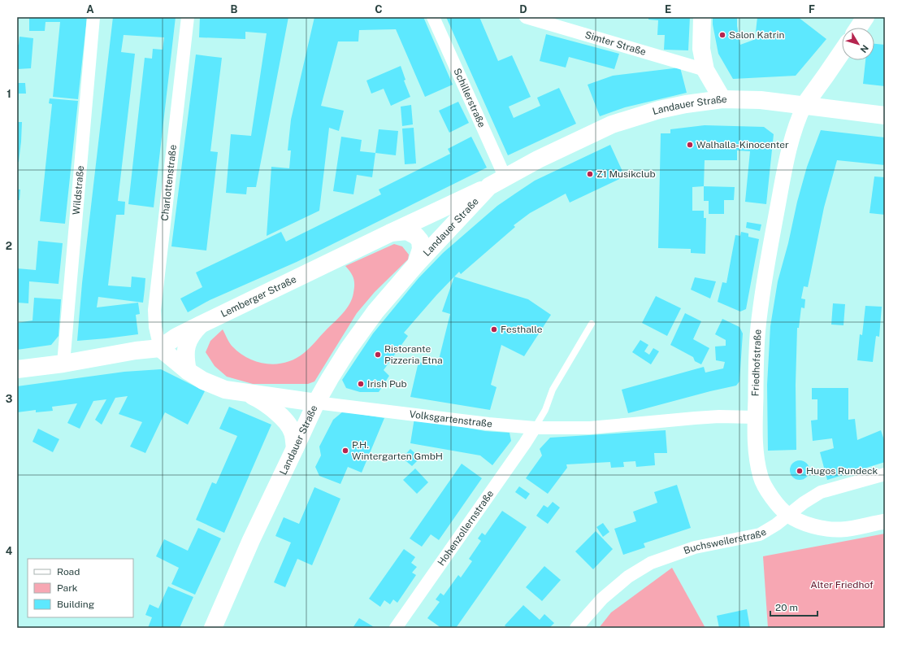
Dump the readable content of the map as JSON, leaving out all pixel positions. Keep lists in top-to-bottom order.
{
  "streets": {
    "main road": ["Landauer Straße", "Lemberger Straße", "Volksgartenstraße"],
    "street": [
      "Simter Straße",
      "Schillerstraße",
      "Charlottenstraße",
      "Wildstraße",
      "Friedhofstraße",
      "Hohenzollernstraße",
      "Buchsweilerstraße"
    ]
  },
  "crossings": [
    ["Schillerstraße", "Landauer Straße"],
    ["Landauer Straße", "Lemberger Straße"],
    ["Landauer Straße", "Friedhofstraße"],
    ["Landauer Straße", "Volksgartenstraße"],
    ["Charlottenstraße", "Lemberger Straße"],
    ["Charlottenstraße", "Volksgartenstraße"],
    ["Wildstraße", "Lemberger Straße"],
    ["Lemberger Straße", "Volksgartenstraße"],
    ["Friedhofstraße", "Volksgartenstraße"],
    ["Friedhofstraße", "Buchsweilerstraße"],
    ["Volksgartenstraße", "Hohenzollernstraße"]
  ],
  "parks": ["Alter Friedhof"],
  "places": [
    "Salon Katrin",
    "Walhalla-Kinocenter",
    "Z1 Musikclub",
    "Festhalle",
    "Ristorante Pizzeria Etna",
    "Irish Pub",
    "P.H. Wintergarten GmbH",
    "Hugos Rundeck"
  ],
  "legend": ["Road", "Park", "Building"],
  "scale_bar": "20 m",
  "north": "bottom right",
  "grid": {
    "columns": [
      "A",
      "B",
      "C",
      "D",
      "E",
      "F"
    ],
    "rows": [
      "1",
      "2",
      "3",
      "4"
    ]
  }
}
